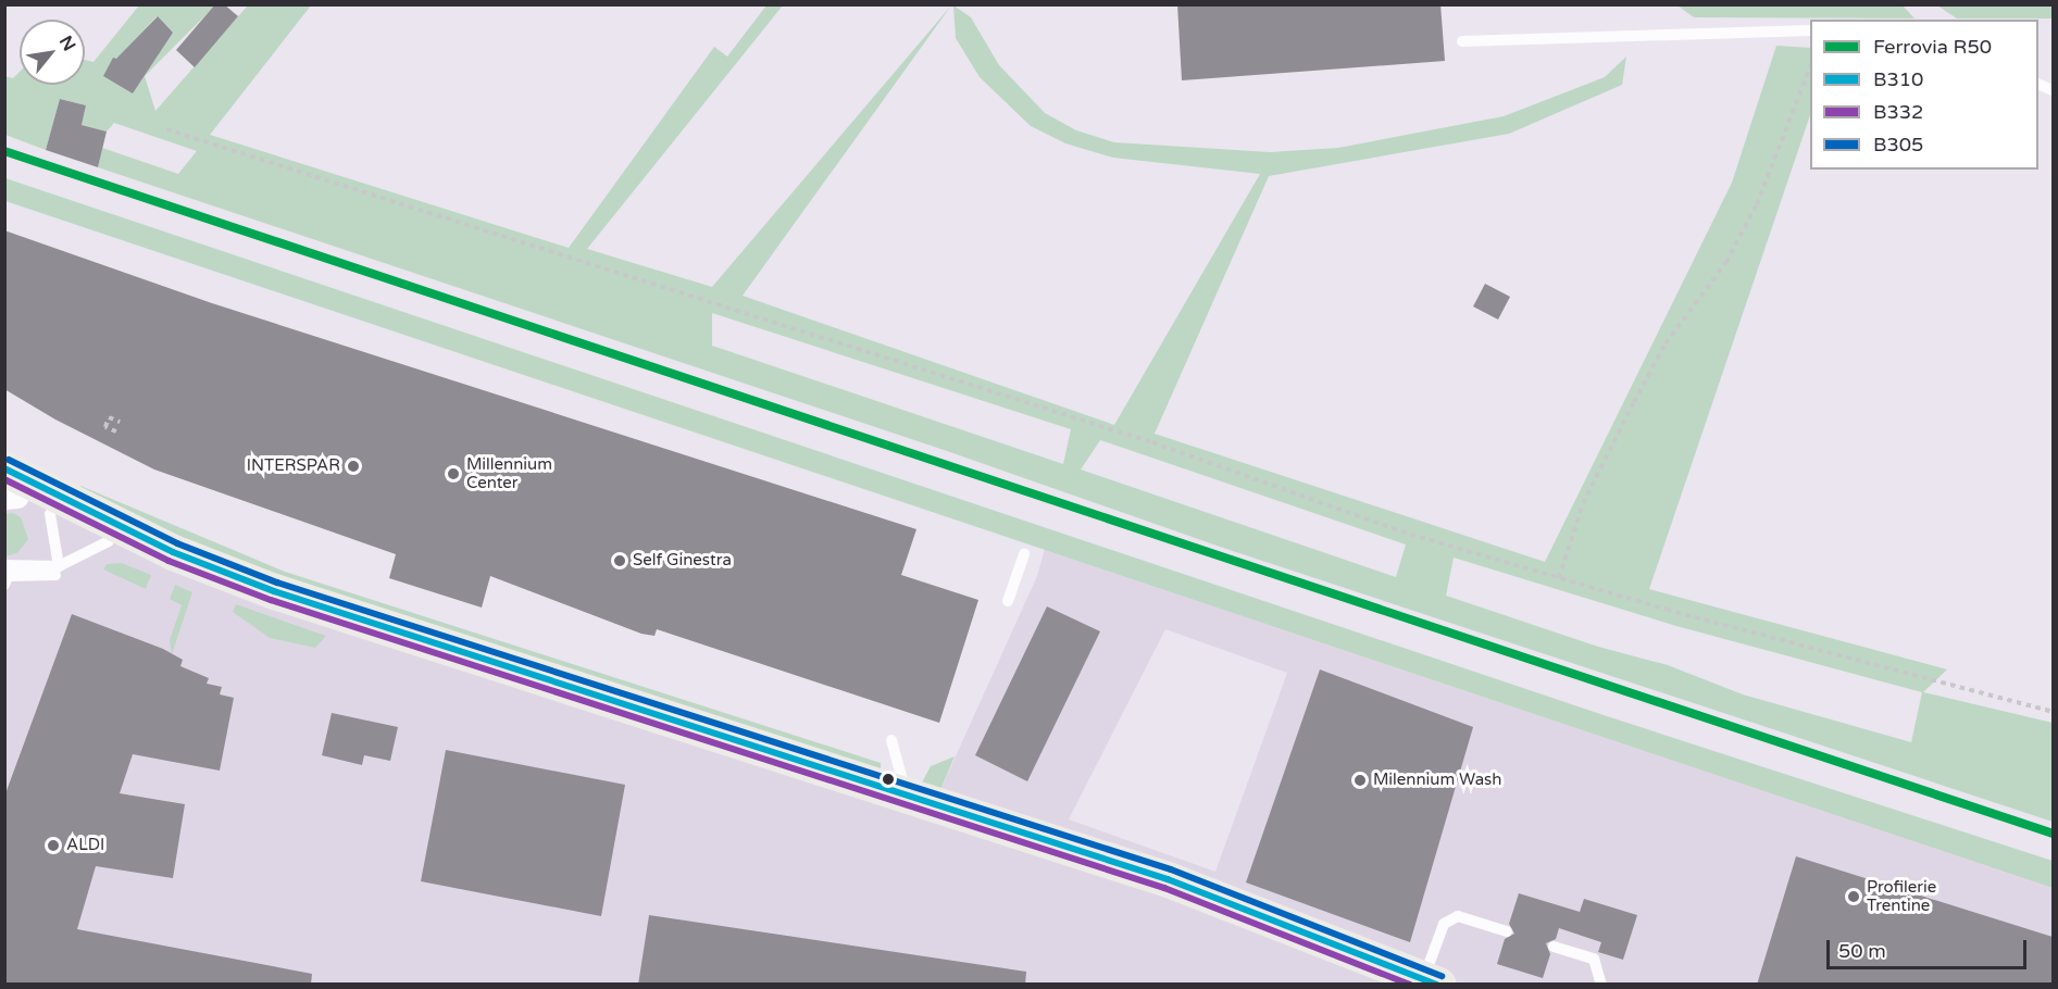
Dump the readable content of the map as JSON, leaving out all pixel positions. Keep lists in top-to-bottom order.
{
  "places": [
    "INTERSPAR",
    "Millennium Center",
    "Self Ginestra",
    "Milennium Wash",
    "ALDI",
    "Profilerie Trentine"
  ],
  "lines": [
    "rail line R50",
    "transit line B305",
    "transit line B310",
    "transit line B332"
  ],
  "legend": [
    "Ferrovia R50",
    "B310",
    "B332",
    "B305"
  ],
  "scale_bar": "50 m",
  "north": "top right"
}
